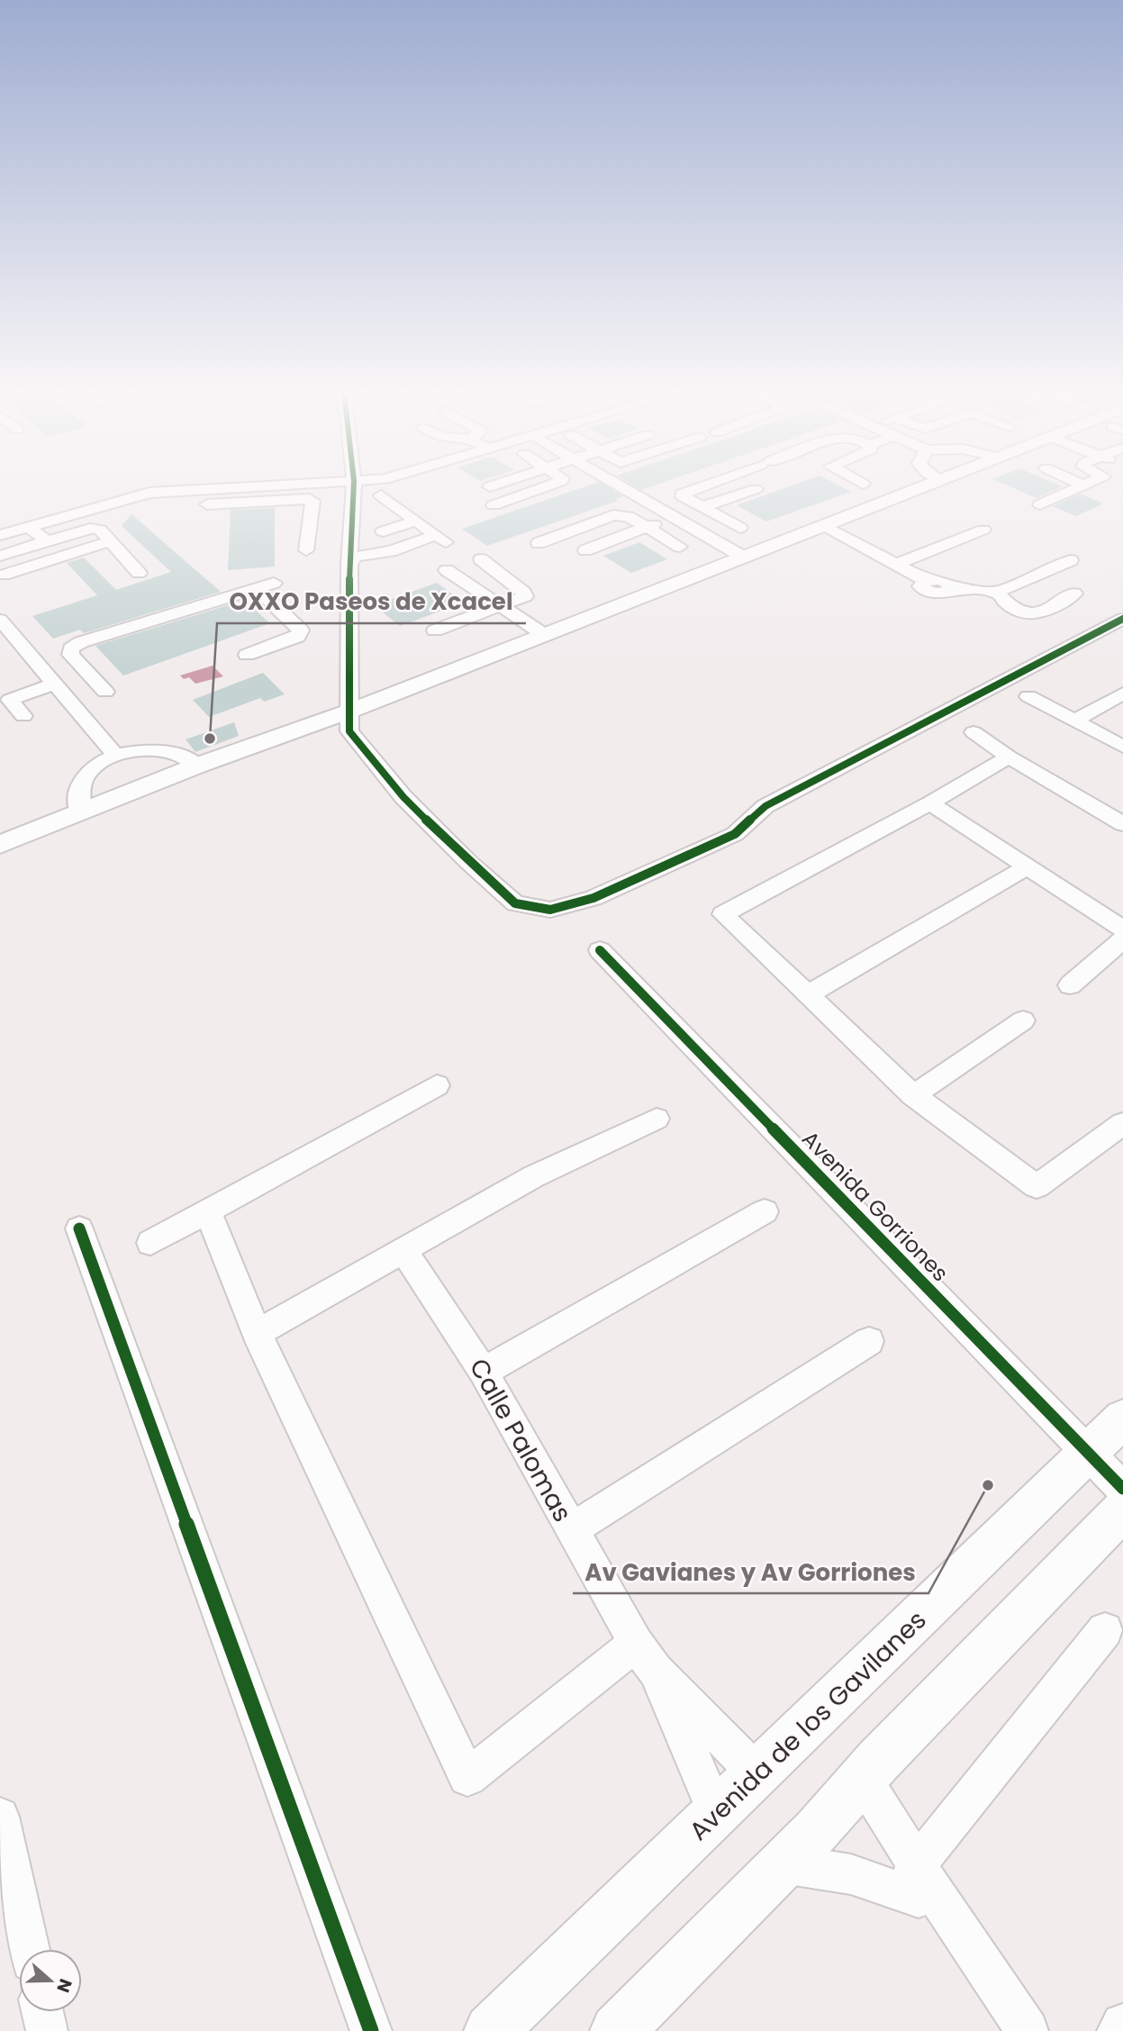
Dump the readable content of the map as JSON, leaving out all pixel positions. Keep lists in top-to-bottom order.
{
  "streets": {
    "main road": ["Avenida de los Gavilanes"],
    "street": ["Avenida Gorriones", "Calle Palomas"]
  },
  "crossings": [
    ["Avenida Gorriones", "Avenida de los Gavilanes"],
    ["Calle Palomas", "Avenida de los Gavilanes"]
  ],
  "places": ["OXXO Paseos de Xcacel", "Av Gavianes y Av Gorriones"],
  "north": "right"
}
